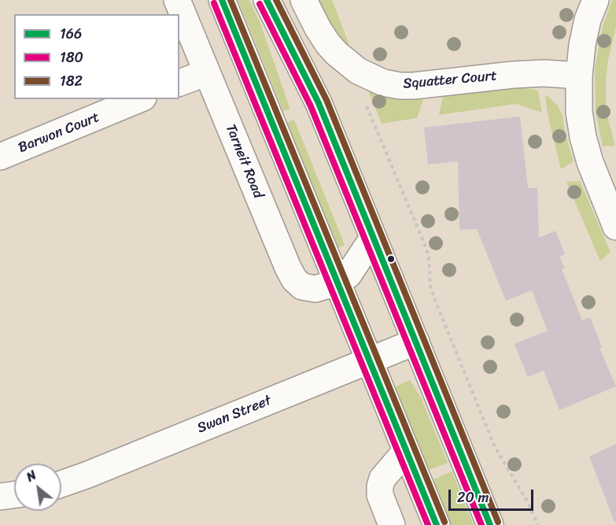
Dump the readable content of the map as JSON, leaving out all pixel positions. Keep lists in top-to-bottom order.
{
  "streets": {
    "street": [
      "Squatter Court",
      "Barwon Court",
      "Tarneit Road",
      "Swan Street"
    ]
  },
  "lines": ["transit line 166", "transit line 182", "transit line 180"],
  "legend": ["166", "180", "182"],
  "scale_bar": "20 m",
  "north": "top left"
}
